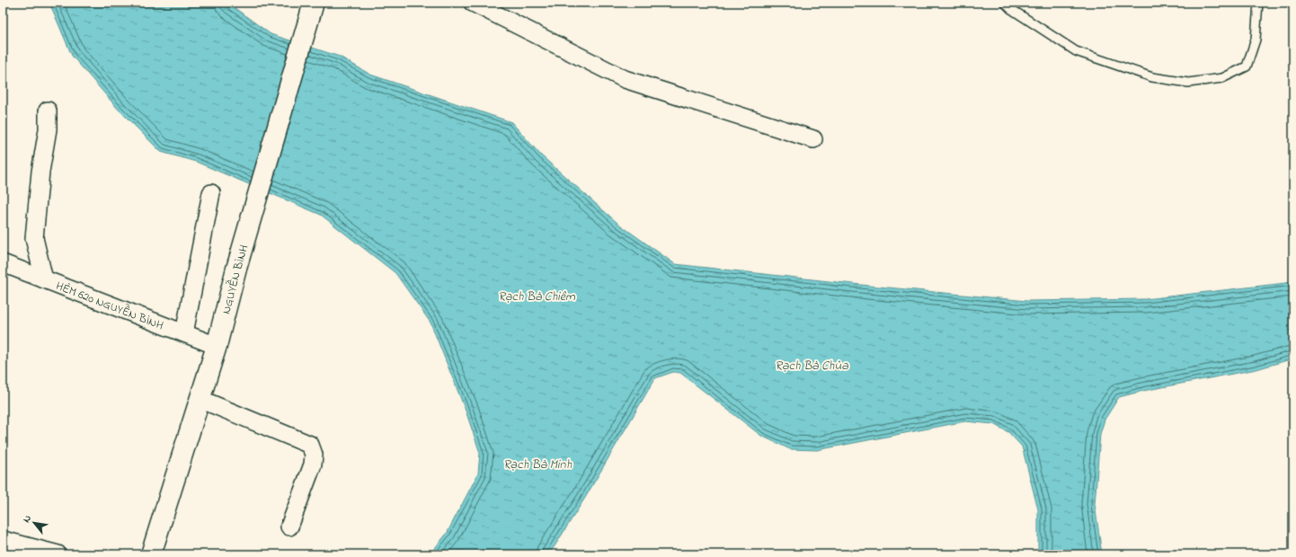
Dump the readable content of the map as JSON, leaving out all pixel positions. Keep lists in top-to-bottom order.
{
  "streets": {
    "main road": ["NGUYỄN BÌNH"],
    "street": ["HẺM 620 NGUYỄN BÌNH"]
  },
  "crossings": [
    ["NGUYỄN BÌNH", "HẺM 620 NGUYỄN BÌNH"]
  ],
  "water": ["Rạch Bà Chiêm", "Rạch Bà Chùa", "Rạch Bà Minh"],
  "north": "top left"
}
